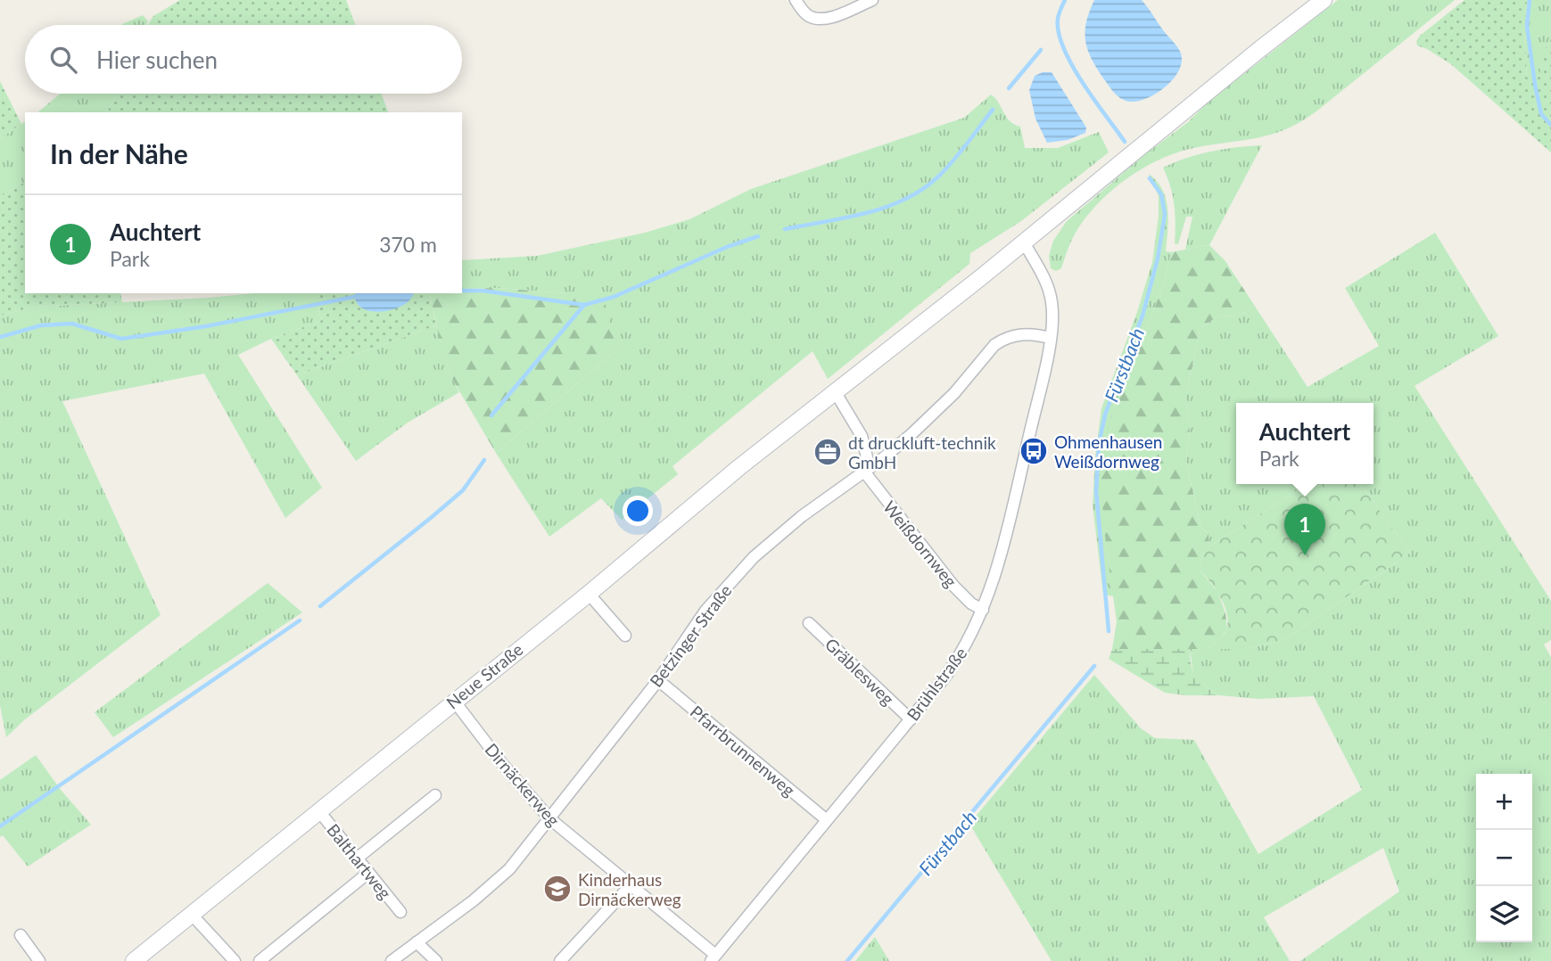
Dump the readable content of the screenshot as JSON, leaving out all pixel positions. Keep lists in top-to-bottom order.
{
  "streets": {
    "main road": ["Neue Straße"],
    "street": [
      "Weißdornweg",
      "Betzinger Straße",
      "Gräblesweg",
      "Brühlstraße",
      "Pfarrbrunnenweg",
      "Dirnäckerweg",
      "Balthartweg"
    ]
  },
  "crossings": [
    ["Weißdornweg", "Betzinger Straße"],
    ["Weißdornweg", "Neue Straße"],
    ["Weißdornweg", "Brühlstraße"],
    ["Betzinger Straße", "Brühlstraße"],
    ["Betzinger Straße", "Pfarrbrunnenweg"],
    ["Betzinger Straße", "Dirnäckerweg"],
    ["Gräblesweg", "Brühlstraße"],
    ["Neue Straße", "Brühlstraße"],
    ["Neue Straße", "Dirnäckerweg"],
    ["Neue Straße", "Balthartweg"],
    ["Brühlstraße", "Pfarrbrunnenweg"],
    ["Brühlstraße", "Dirnäckerweg"]
  ],
  "water": ["Fürstbach"],
  "places": {
    "bus stop": ["Ohmenhausen Weißdornweg"],
    "office": ["dt druckluft-technik GmbH"],
    "school or university": ["Kinderhaus Dirnäckerweg"]
  },
  "page": {
    "search": "Hier suchen",
    "heading": "In der Nähe",
    "list": [
      {
        "mark": "1",
        "name": "Auchtert",
        "note": "Park",
        "value": "370 m"
      }
    ],
    "popup": ["Auchtert", "Park"],
    "pins": "1",
    "map_buttons": ["+", "−"]
  }
}
